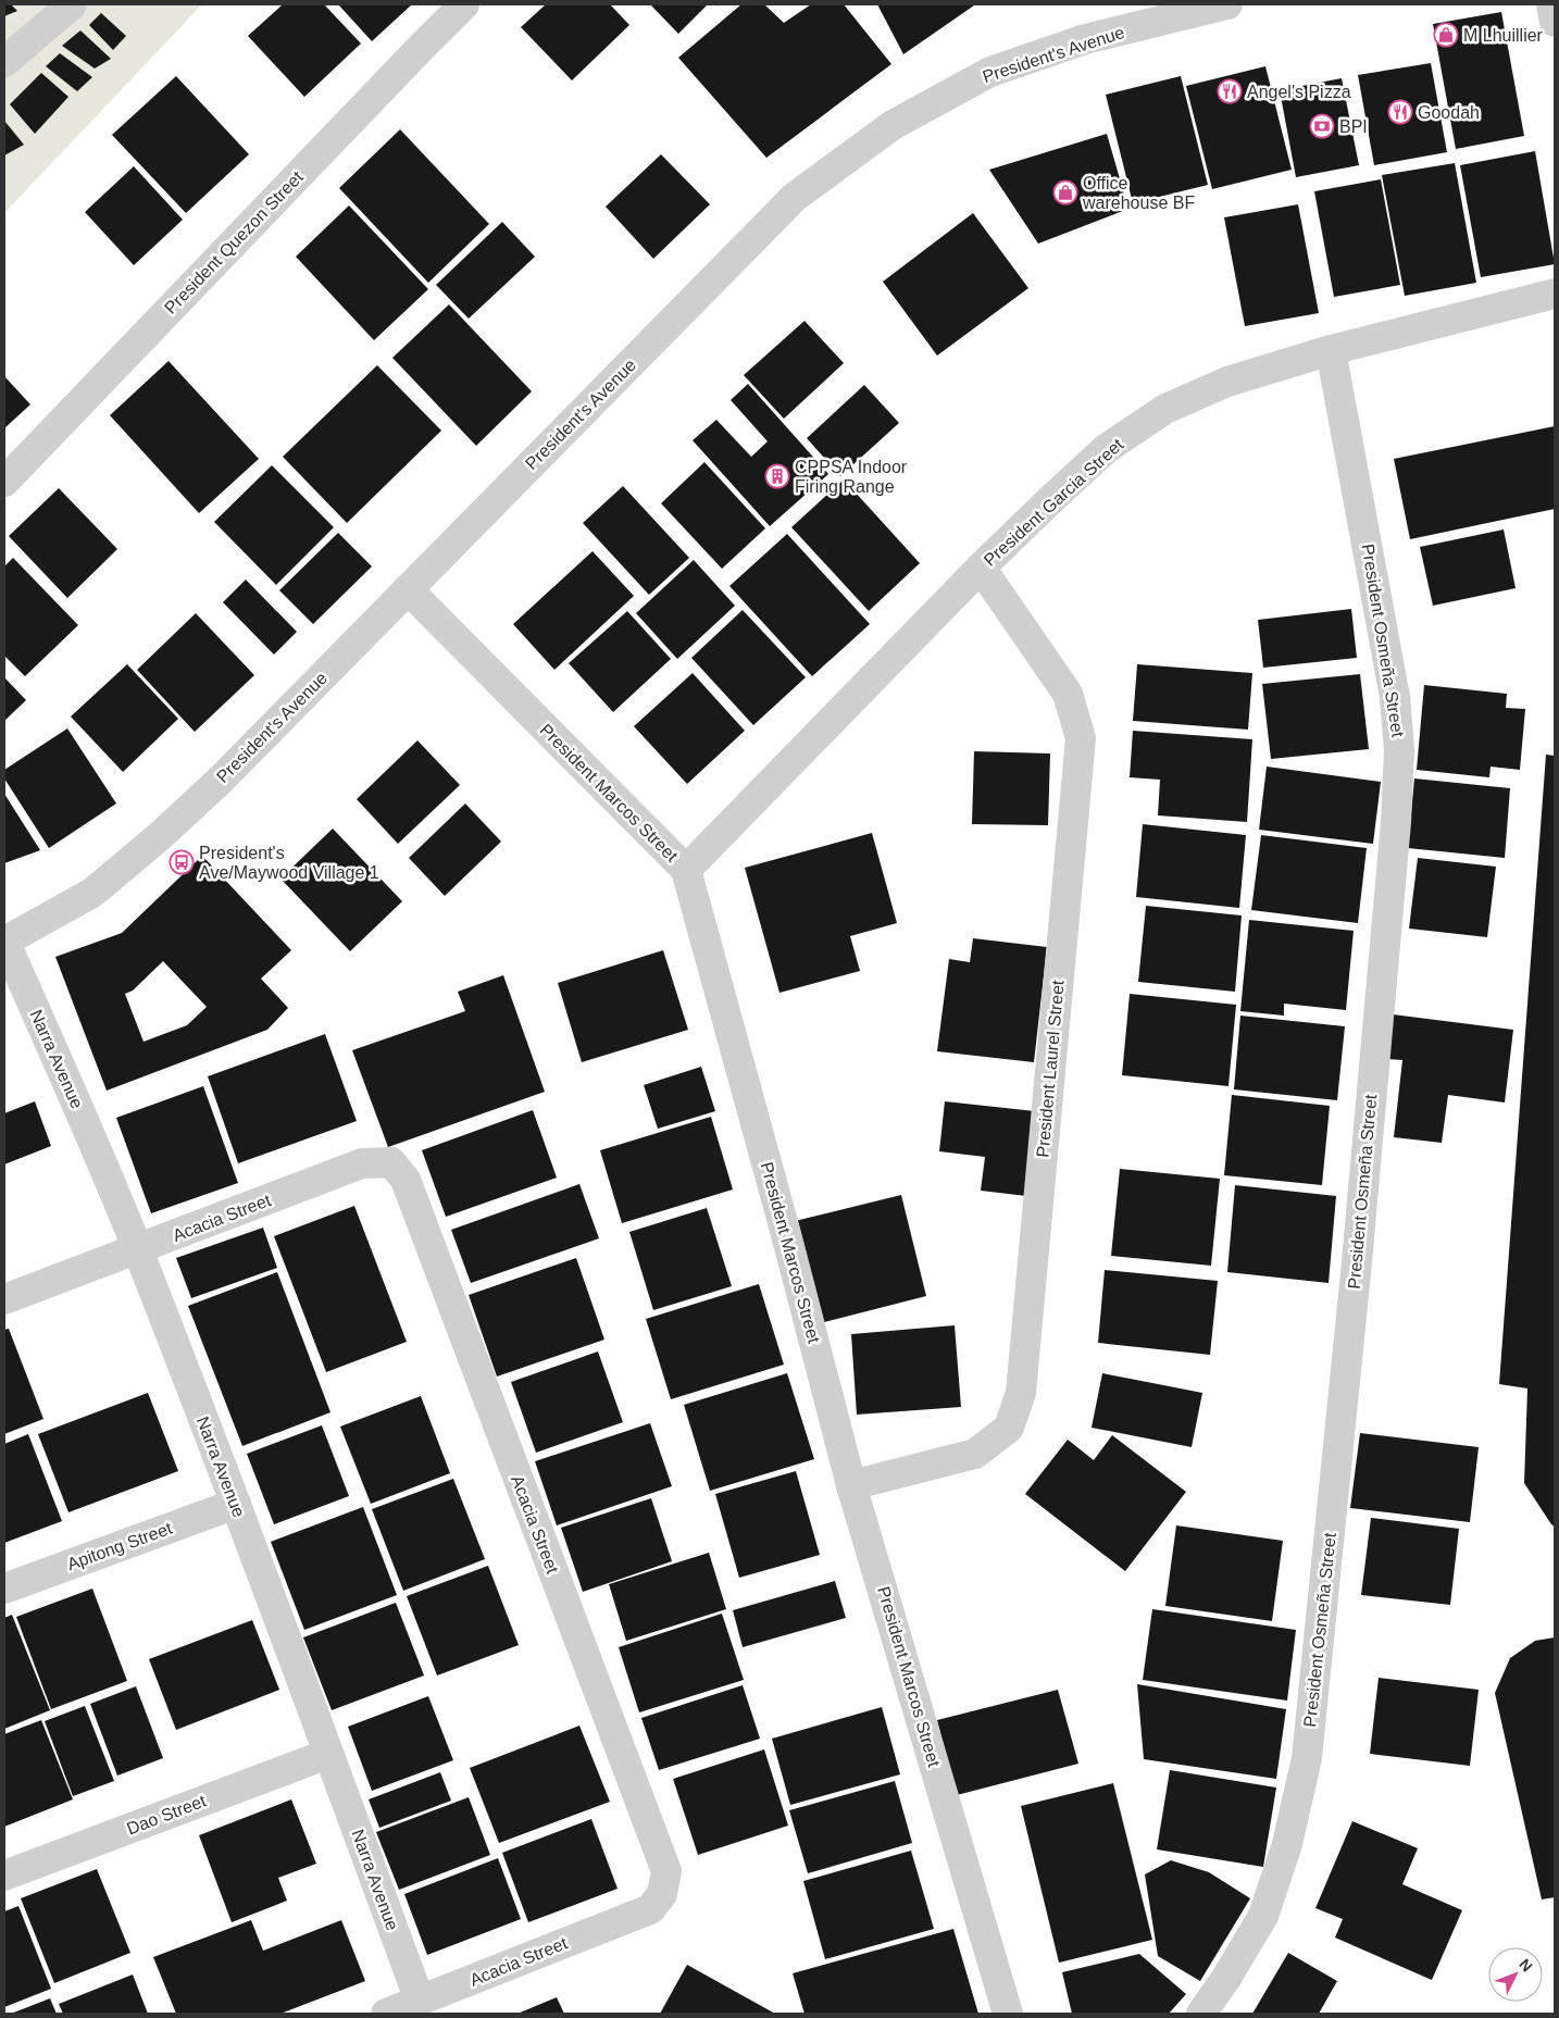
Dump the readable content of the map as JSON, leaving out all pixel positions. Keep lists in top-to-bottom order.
{
  "streets": {
    "street": [
      "President's Avenue",
      "President Quezon Street",
      "President Garcia Street",
      "President Osmeña Street",
      "President Marcos Street",
      "Narra Avenue",
      "President Laurel Street",
      "Acacia Street",
      "Apitong Street",
      "Dao Street"
    ]
  },
  "crossings": [
    ["President's Avenue", "President Marcos Street"],
    ["President's Avenue", "Narra Avenue"],
    ["President Garcia Street", "President Osmeña Street"],
    ["President Garcia Street", "President Marcos Street"],
    ["President Garcia Street", "President Laurel Street"],
    ["President Marcos Street", "President Laurel Street"],
    ["Narra Avenue", "Acacia Street"],
    ["Narra Avenue", "Apitong Street"],
    ["Narra Avenue", "Dao Street"]
  ],
  "places": {
    "shop": ["M Lhuillier", "Office warehouse BF"],
    "restaurant": ["Angel's Pizza", "Goodah"],
    "bank": ["BPI"],
    "building": ["CPPSA Indoor Firing Range"],
    "bus stop": ["President's Ave/Maywood Village 1"]
  },
  "north": "top right"
}
